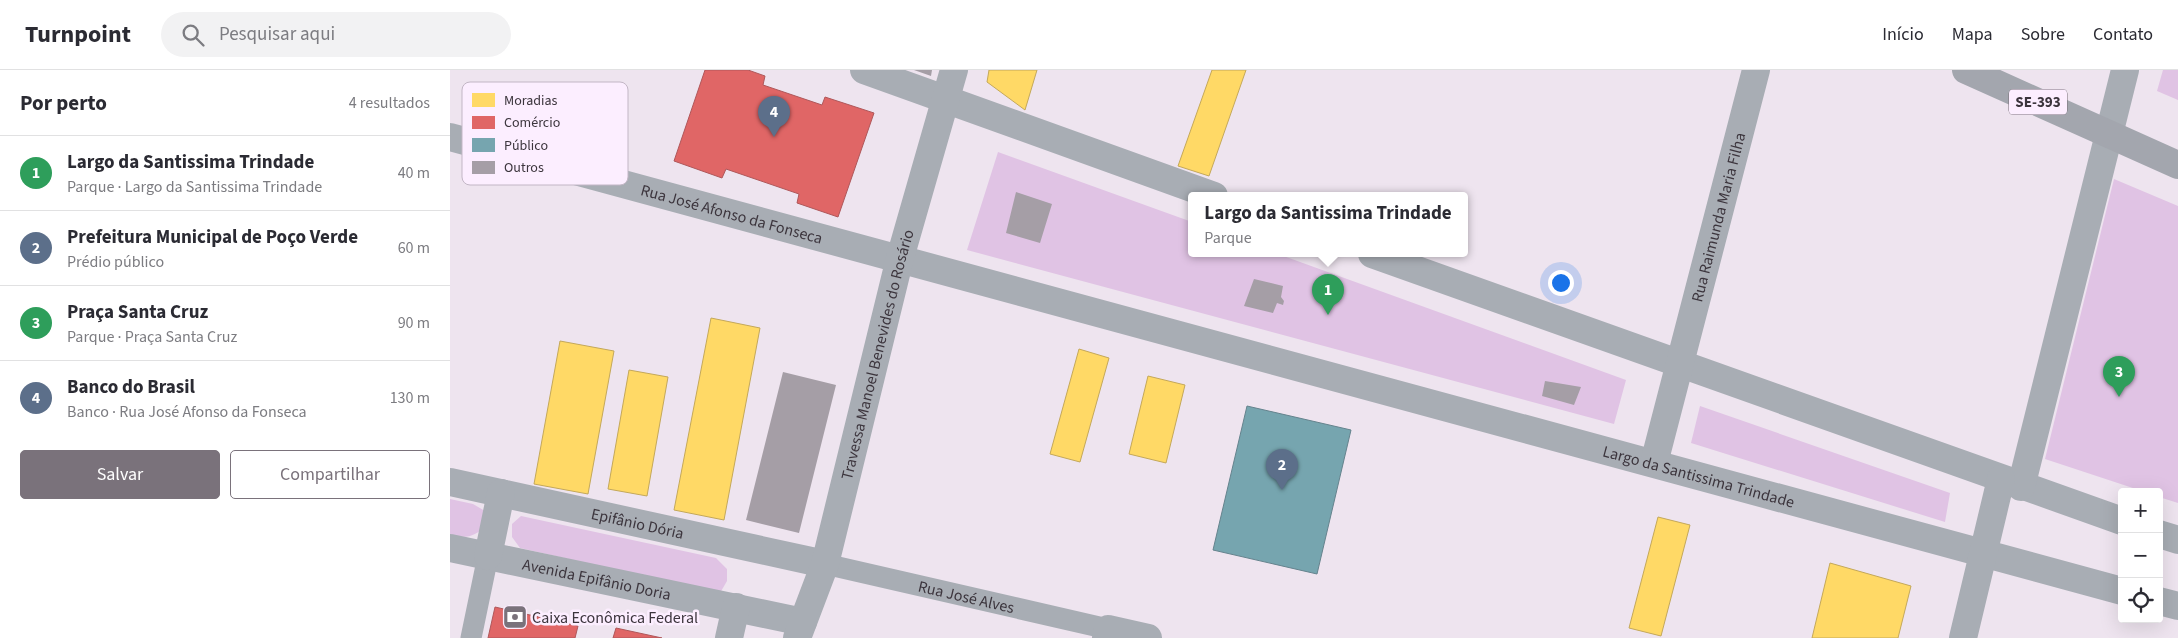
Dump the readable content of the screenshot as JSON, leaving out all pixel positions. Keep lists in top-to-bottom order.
{
  "streets": {
    "main road": ["SE-393"],
    "street": [
      "Rua José Afonso da Fonseca",
      "Rua Raimunda Maria Filha",
      "Travessa Manoel Benevides do Rosário",
      "Largo da Santissima Trindade",
      "Epifânio Dória",
      "Avenida Epifânio Doria"
    ],
    "lane": ["Rua José Alves"]
  },
  "crossings": [
    ["Rua José Afonso da Fonseca", "Travessa Manoel Benevides do Rosário"],
    ["Rua José Afonso da Fonseca", "Largo da Santissima Trindade"],
    ["Rua Raimunda Maria Filha", "Largo da Santissima Trindade"],
    ["Travessa Manoel Benevides do Rosário", "Largo da Santissima Trindade"],
    ["Travessa Manoel Benevides do Rosário", "Epifânio Dória"],
    ["Travessa Manoel Benevides do Rosário", "Avenida Epifânio Doria"],
    ["Travessa Manoel Benevides do Rosário", "Rua José Alves"],
    ["Epifânio Dória", "Rua José Alves"]
  ],
  "places": {
    "bank": ["Caixa Econômica Federal"]
  },
  "legend": [
    "Moradias",
    "Comércio",
    "Público",
    "Outros"
  ],
  "page": {
    "header": "Turnpoint",
    "search": "Pesquisar aqui",
    "nav": [
      "Início",
      "Mapa",
      "Sobre",
      "Contato"
    ],
    "heading": ["Por perto", "4 resultados"],
    "pins": [
      "4",
      "1",
      "3",
      "2"
    ],
    "list": [
      {
        "mark": "1",
        "name": "Largo da Santissima Trindade",
        "note": "Parque · Largo da Santissima Trindade",
        "value": "40 m"
      },
      {
        "mark": "2",
        "name": "Prefeitura Municipal de Poço Verde",
        "note": "Prédio público",
        "value": "60 m"
      },
      {
        "mark": "3",
        "name": "Praça Santa Cruz",
        "note": "Parque · Praça Santa Cruz",
        "value": "90 m"
      },
      {
        "mark": "4",
        "name": "Banco do Brasil",
        "note": "Banco · Rua José Afonso da Fonseca",
        "value": "130 m"
      }
    ],
    "popup": ["Largo da Santissima Trindade", "Parque"],
    "buttons": ["Salvar", "Compartilhar"],
    "map_buttons": ["+", "−"]
  }
}
